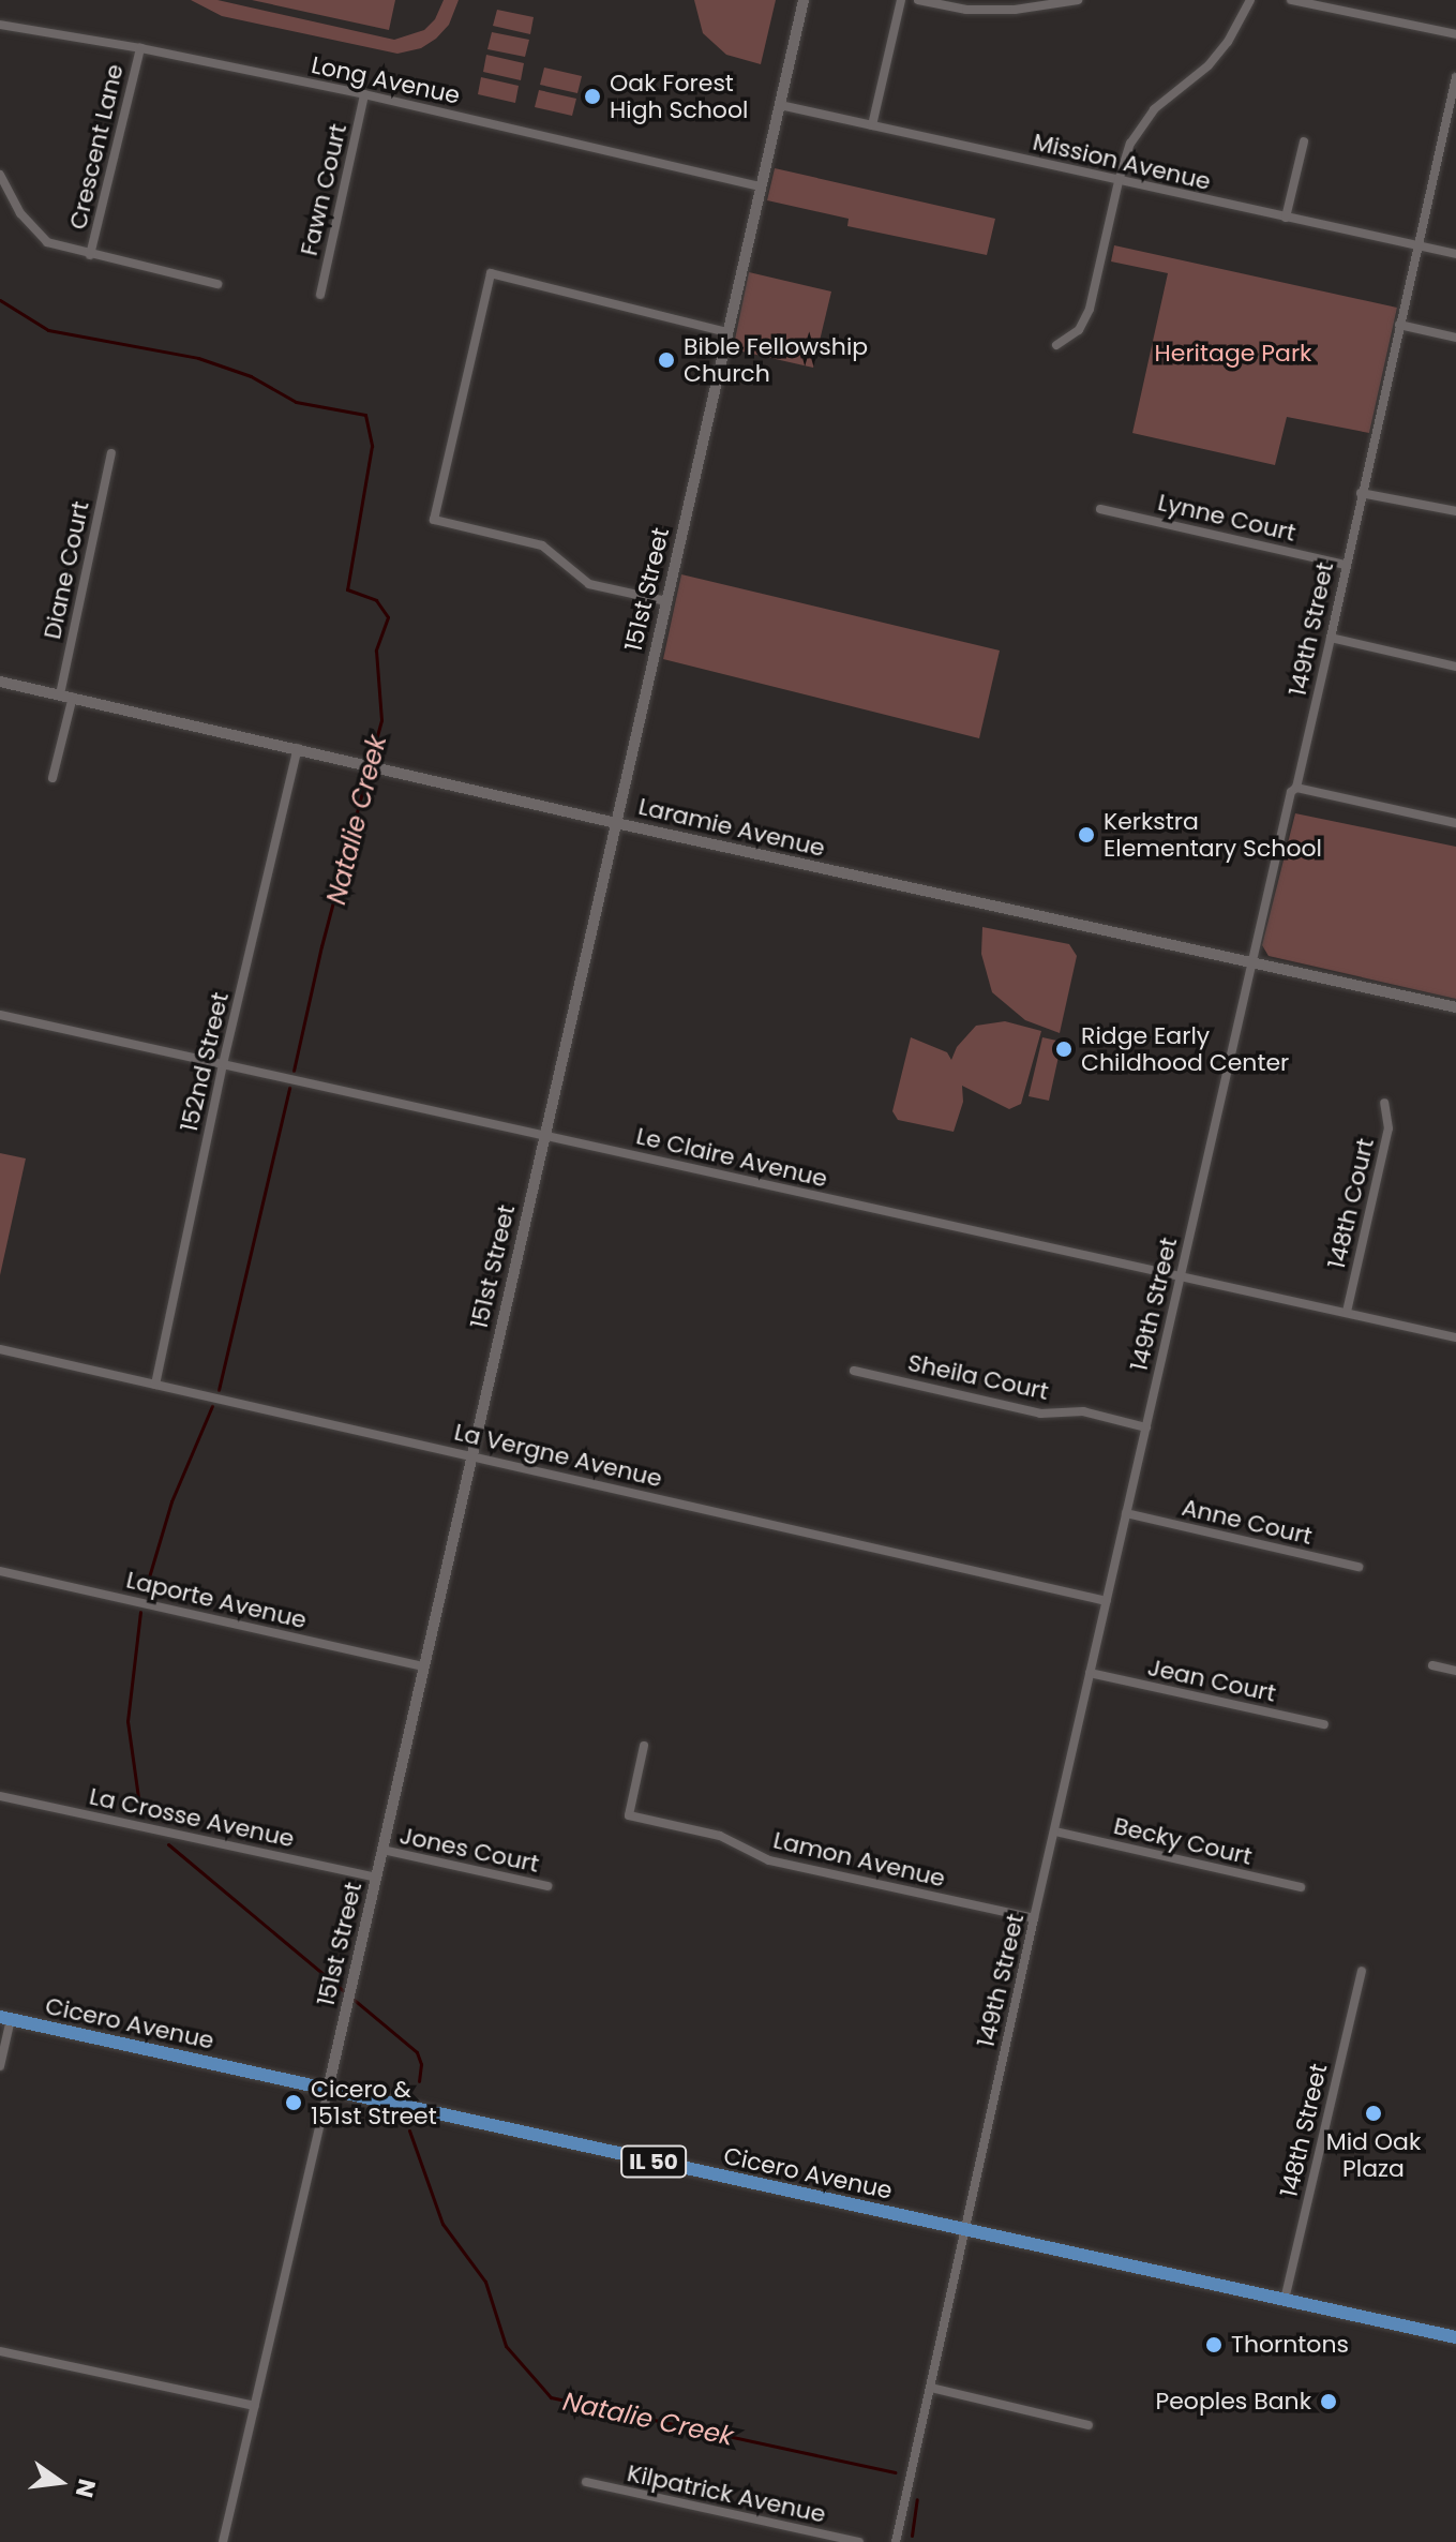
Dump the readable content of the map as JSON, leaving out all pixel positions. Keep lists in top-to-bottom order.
{
  "streets": {
    "main road": ["Cicero Avenue", "IL 50"],
    "street": [
      "Long Avenue",
      "Crescent Lane",
      "Mission Avenue",
      "Fawn Court",
      "Lynne Court",
      "Diane Court",
      "151st Street",
      "149th Street",
      "Laramie Avenue",
      "152nd Street",
      "Le Claire Avenue",
      "148th Court",
      "Sheila Court",
      "La Vergne Avenue",
      "Anne Court",
      "Laporte Avenue",
      "Jean Court",
      "La Crosse Avenue",
      "Becky Court",
      "Jones Court",
      "Lamon Avenue",
      "148th Street",
      "Kilpatrick Avenue"
    ]
  },
  "crossings": [
    ["Long Avenue", "Crescent Lane"],
    ["Long Avenue", "Fawn Court"],
    ["Long Avenue", "151st Street"],
    ["Mission Avenue", "151st Street"],
    ["Mission Avenue", "149th Street"],
    ["Lynne Court", "149th Street"],
    ["Diane Court", "Laramie Avenue"],
    ["151st Street", "Laramie Avenue"],
    ["151st Street", "Le Claire Avenue"],
    ["151st Street", "La Vergne Avenue"],
    ["151st Street", "Laporte Avenue"],
    ["151st Street", "La Crosse Avenue"],
    ["151st Street", "Jones Court"],
    ["151st Street", "Cicero Avenue"],
    ["149th Street", "Laramie Avenue"],
    ["149th Street", "Le Claire Avenue"],
    ["149th Street", "Sheila Court"],
    ["149th Street", "La Vergne Avenue"],
    ["149th Street", "Anne Court"],
    ["149th Street", "Jean Court"],
    ["149th Street", "Becky Court"],
    ["149th Street", "Lamon Avenue"],
    ["149th Street", "Cicero Avenue"],
    ["Laramie Avenue", "152nd Street"],
    ["152nd Street", "Le Claire Avenue"],
    ["152nd Street", "La Vergne Avenue"],
    ["Le Claire Avenue", "148th Court"],
    ["Cicero Avenue", "148th Street"]
  ],
  "water": ["Natalie Creek"],
  "parks": ["Heritage Park"],
  "places": [
    "Oak Forest High School",
    "Bible Fellowship Church",
    "Kerkstra Elementary School",
    "Ridge Early Childhood Center",
    "Cicero & 151st Street",
    "Mid Oak Plaza",
    "Thorntons",
    "Peoples Bank"
  ],
  "north": "right"
}
